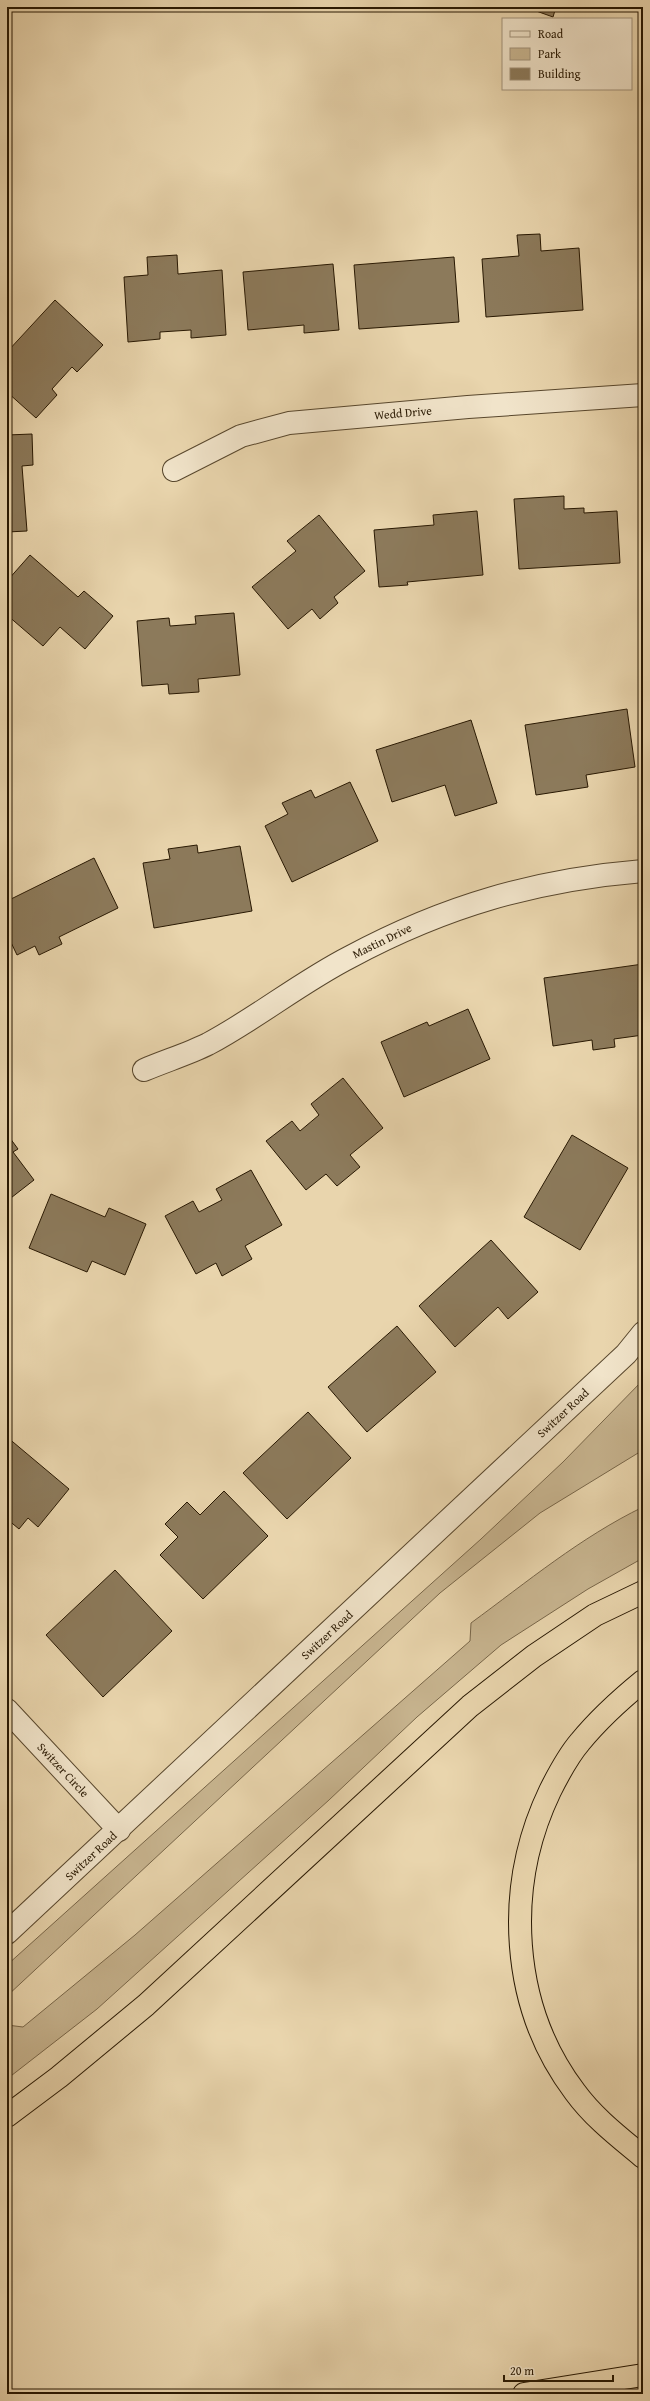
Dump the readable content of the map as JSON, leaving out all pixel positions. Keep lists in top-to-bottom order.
{
  "streets": {
    "street": [
      "Wedd Drive",
      "Mastin Drive",
      "Switzer Road",
      "Switzer Circle"
    ]
  },
  "crossings": [
    ["Switzer Road", "Switzer Circle"]
  ],
  "legend": ["Road", "Park", "Building"],
  "scale_bar": "20 m"
}
